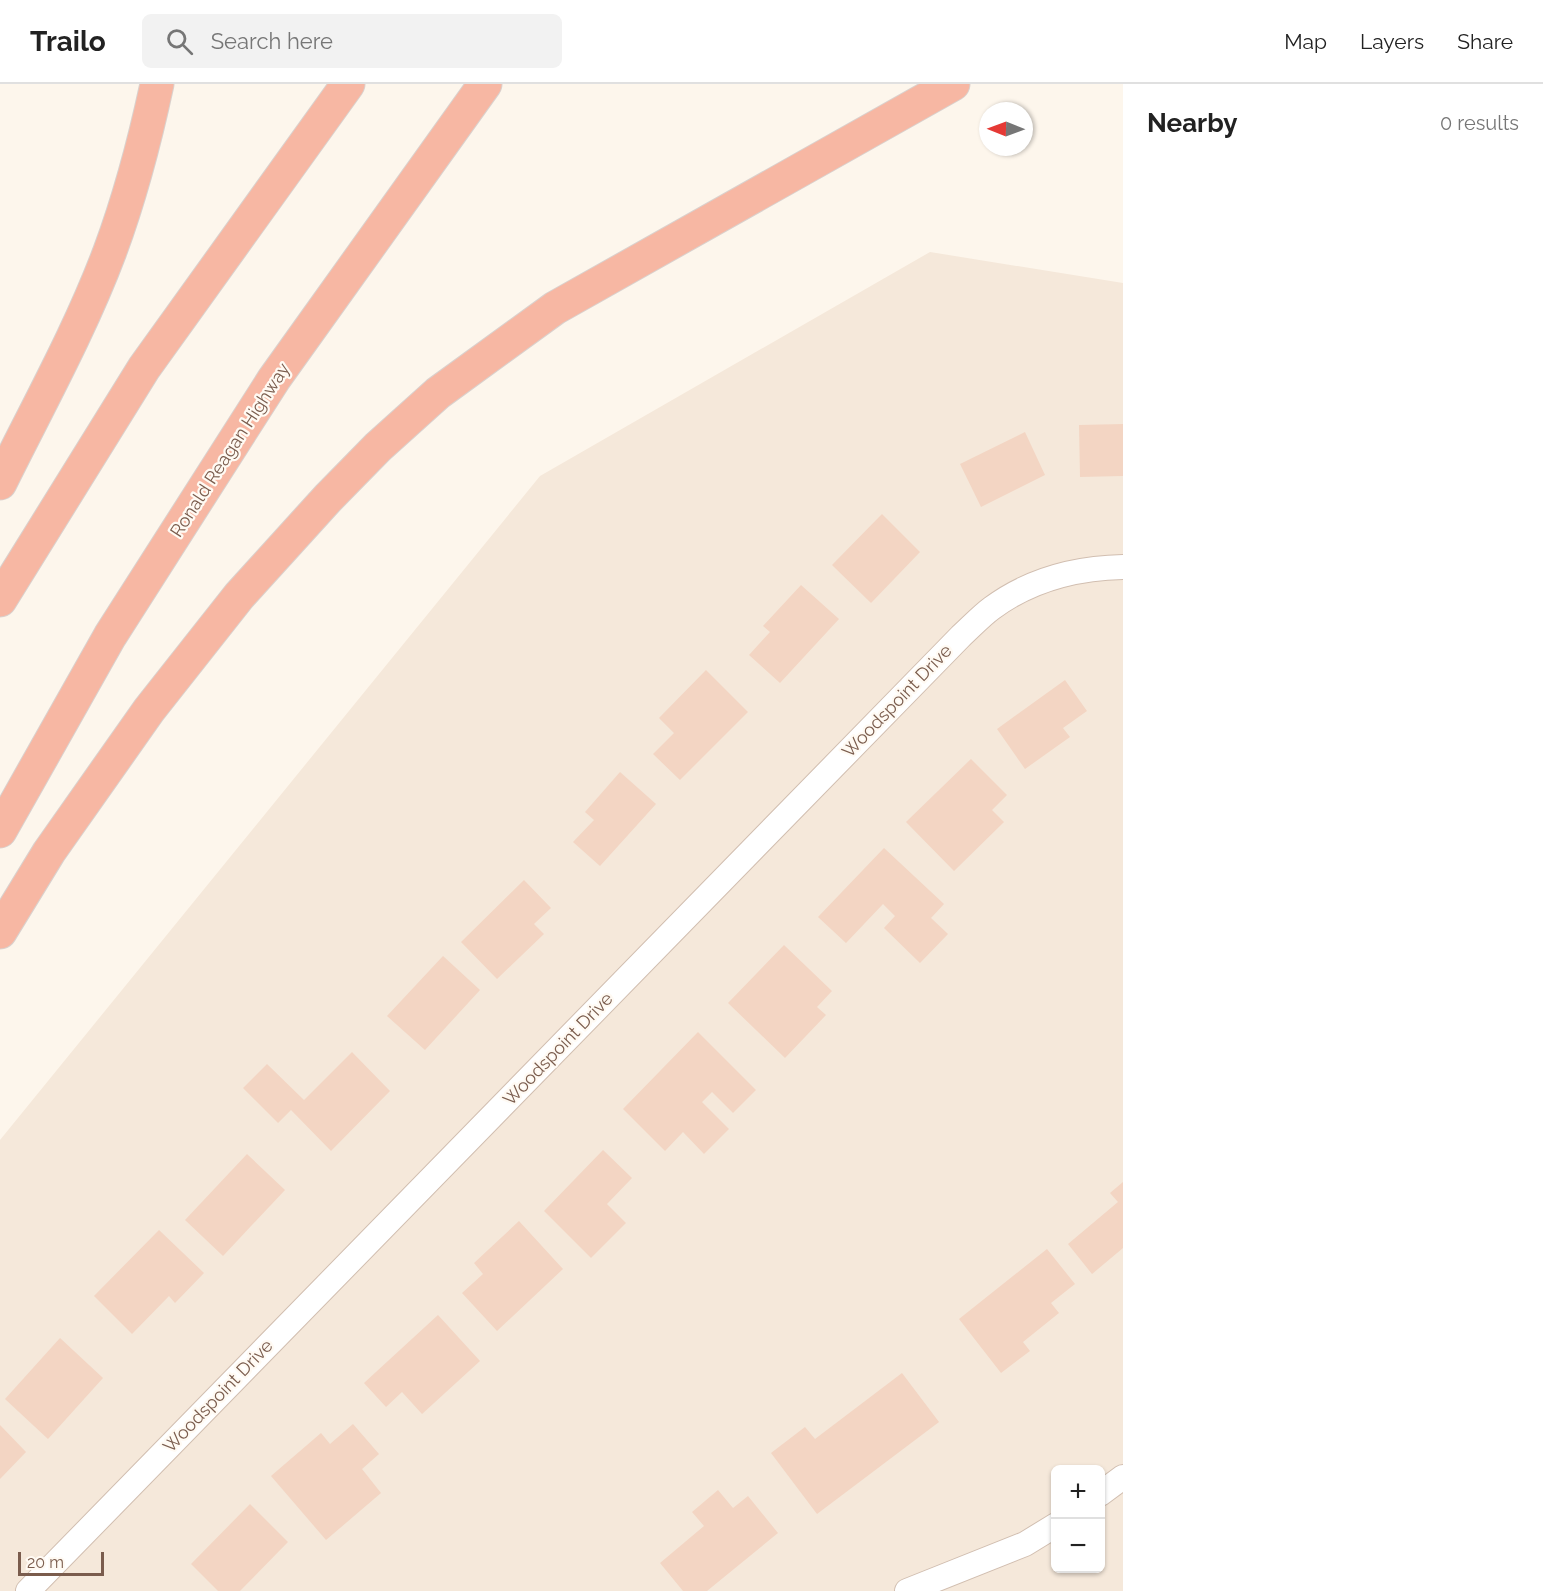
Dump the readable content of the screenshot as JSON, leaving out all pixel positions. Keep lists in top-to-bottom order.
{
  "streets": {
    "highway": ["Ronald Reagan Highway"],
    "street": ["Woodspoint Drive"]
  },
  "scale_bar": "20 m",
  "north": "left",
  "page": {
    "header": "Trailo",
    "search": "Search here",
    "nav": ["Map", "Layers", "Share"],
    "heading": ["Nearby", "0 results"],
    "map_buttons": ["+", "−"],
    "scale": "20 m"
  }
}
